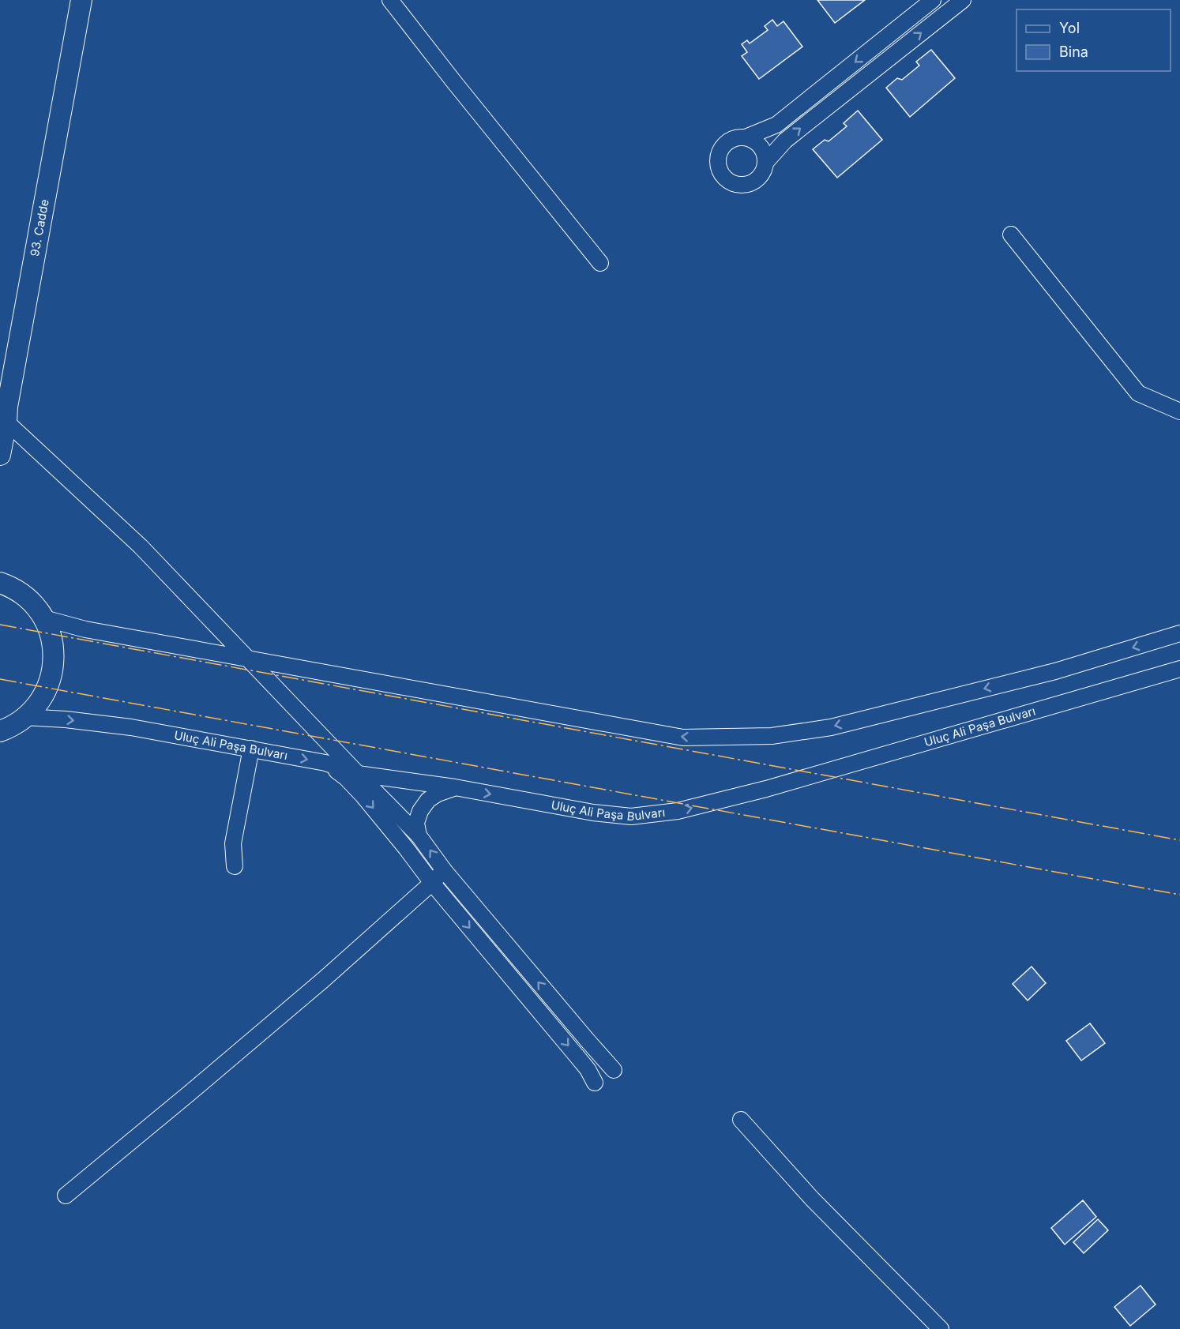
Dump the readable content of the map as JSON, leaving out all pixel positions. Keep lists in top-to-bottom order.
{
  "streets": {
    "main road": ["93. Cadde"],
    "street": ["Uluç Ali Paşa Bulvarı"]
  },
  "legend": ["Yol", "Bina"]
}
